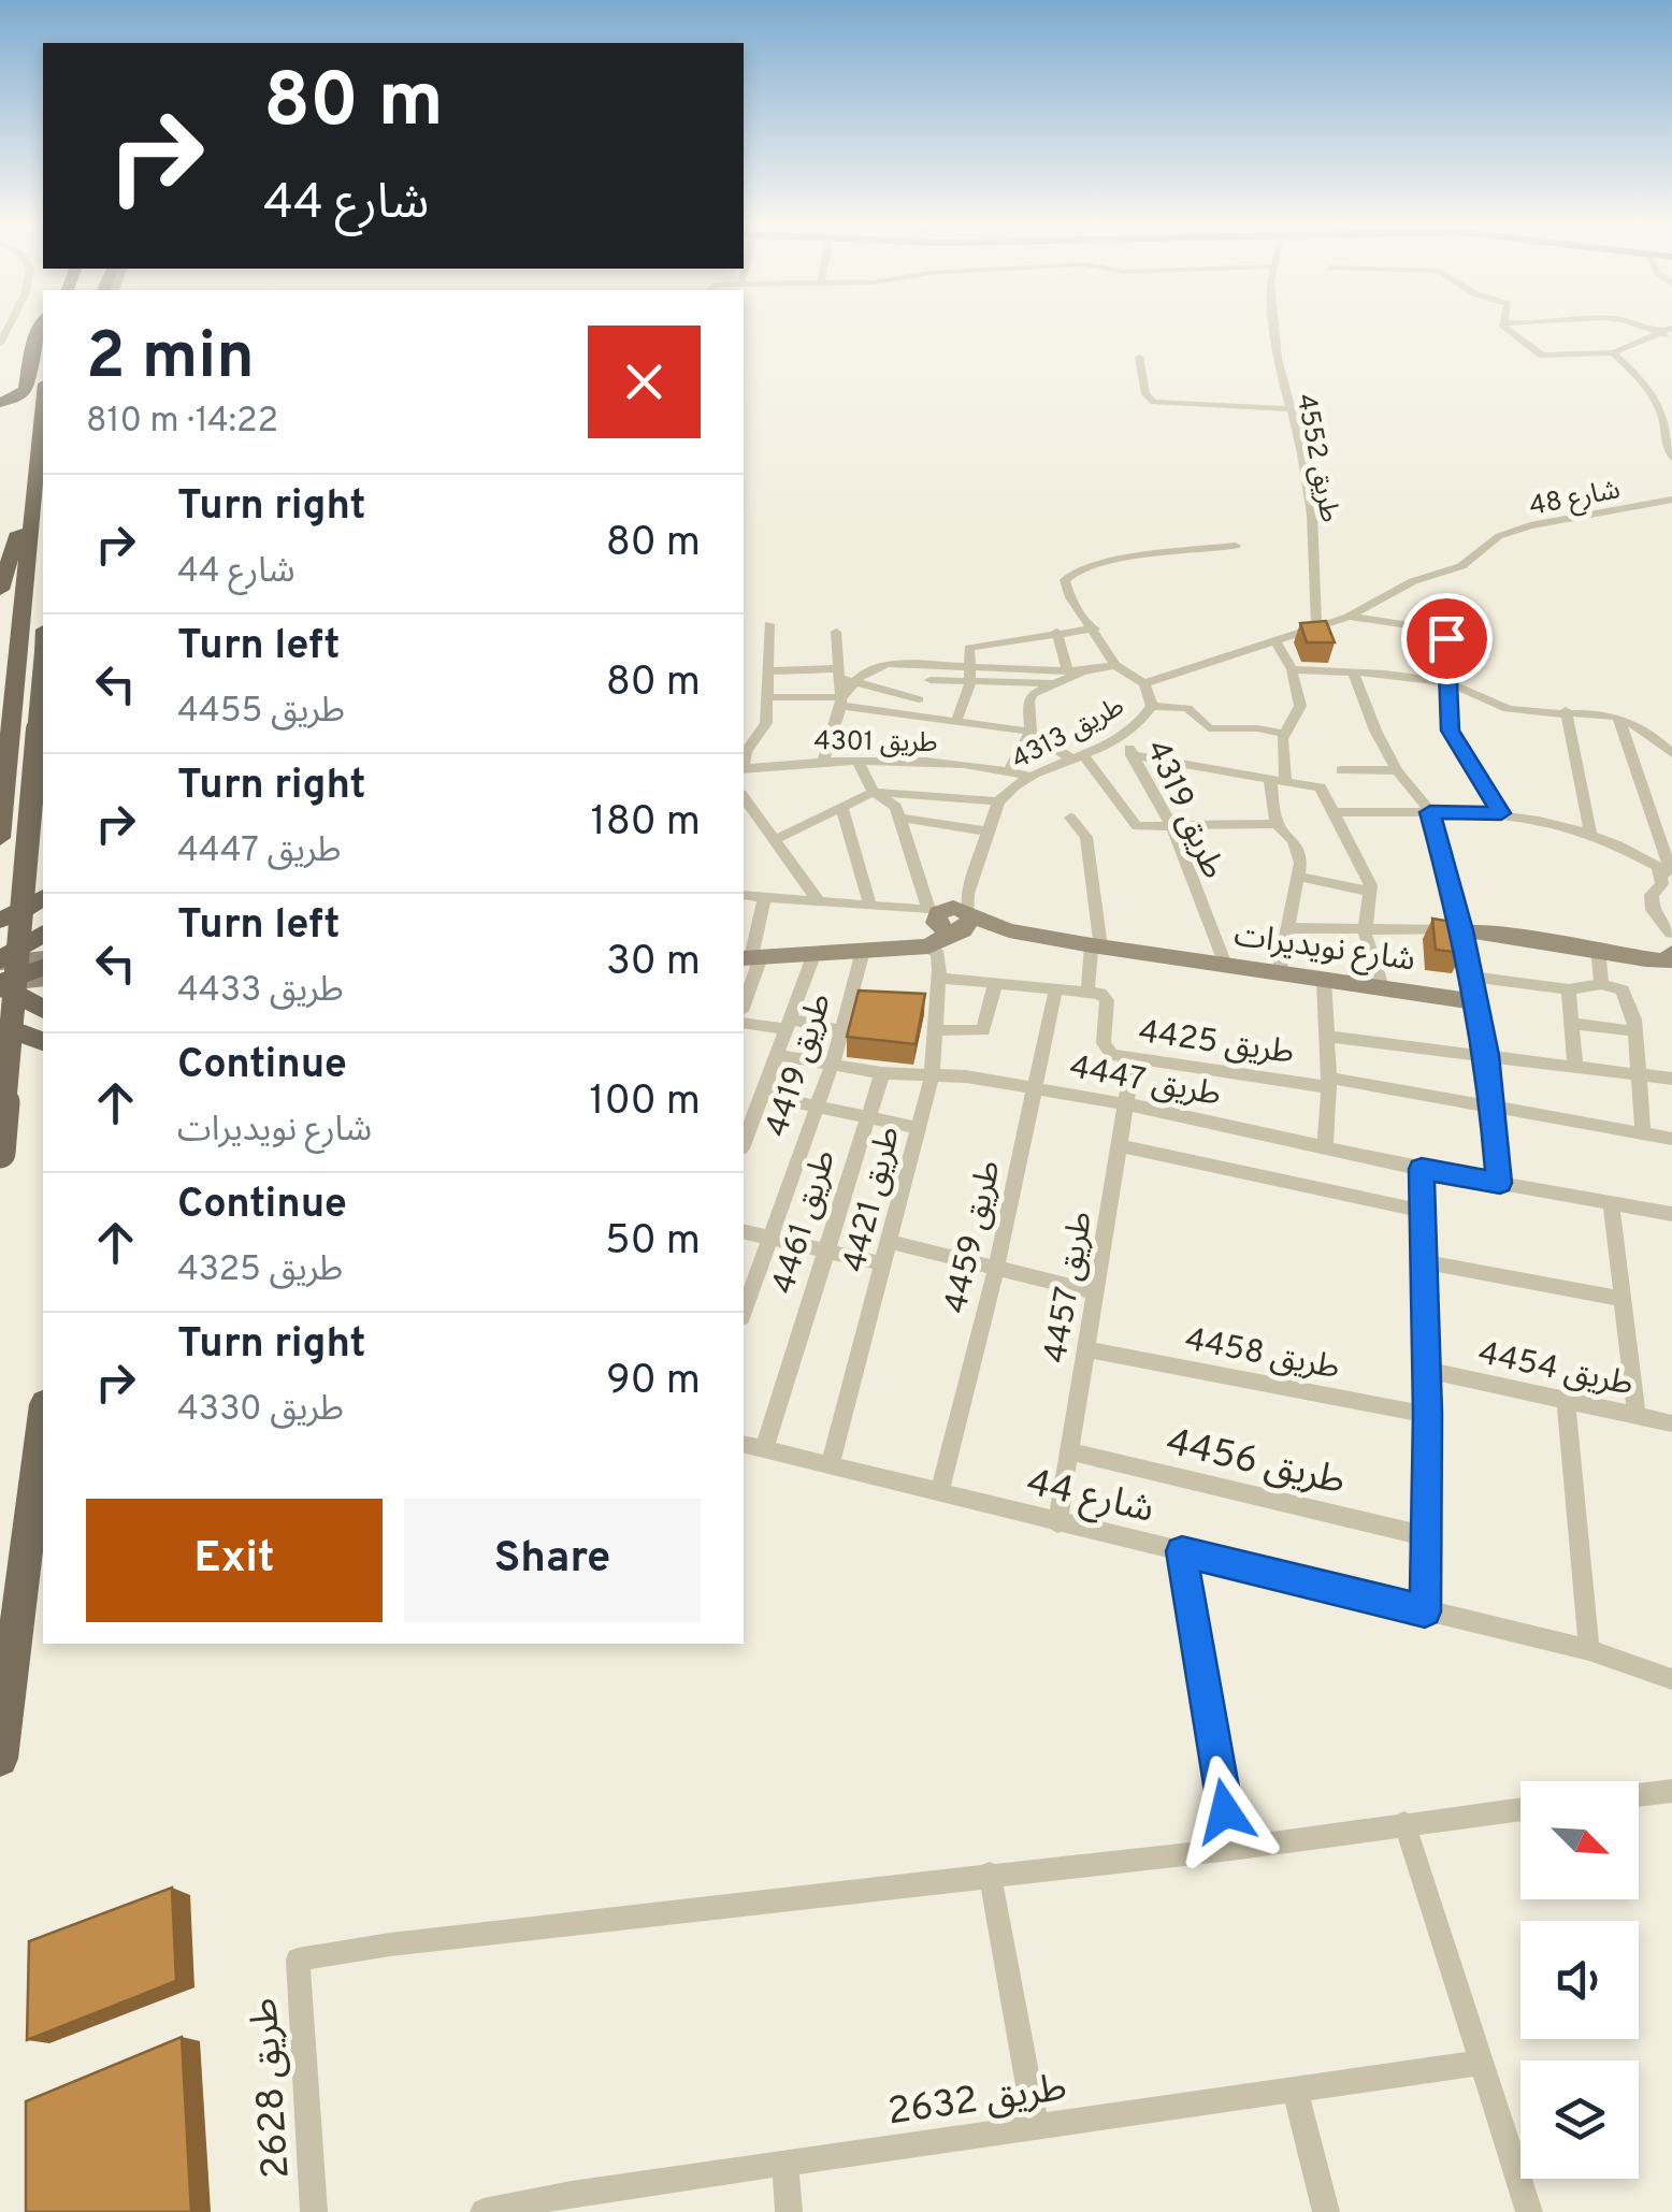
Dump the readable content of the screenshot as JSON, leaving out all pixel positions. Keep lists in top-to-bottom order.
{
  "streets": {
    "street": [
      "طريق 4552",
      "شارع 48",
      "طريق 4313",
      "طريق 4301",
      "طريق 4319",
      "شارع نويديرات",
      "طريق 4425",
      "طريق 4419",
      "طريق 4447",
      "طريق 4421",
      "طريق 4461",
      "طريق 4459",
      "طريق 4457",
      "طريق 4458",
      "طريق 4454",
      "طريق 4456",
      "شارع 44",
      "طريق 2628",
      "طريق 2632"
    ]
  },
  "crossings": [
    ["طريق 4552", "شارع 48"],
    ["شارع 48", "طريق 4313"],
    ["شارع 48", "طريق 4319"],
    ["طريق 4313", "طريق 4301"],
    ["طريق 4313", "طريق 4319"],
    ["طريق 4313", "شارع نويديرات"],
    ["طريق 4319", "شارع نويديرات"],
    ["طريق 4425", "طريق 4457"],
    ["طريق 4419", "طريق 4447"],
    ["طريق 4447", "طريق 4421"],
    ["طريق 4447", "طريق 4461"],
    ["طريق 4447", "طريق 4459"],
    ["طريق 4447", "طريق 4457"],
    ["طريق 4421", "شارع 44"],
    ["طريق 4461", "شارع 44"],
    ["طريق 4459", "شارع 44"],
    ["طريق 4457", "طريق 4458"],
    ["طريق 4457", "طريق 4456"],
    ["طريق 4457", "شارع 44"]
  ],
  "north": "bottom right",
  "page": {
    "turn": ["80 m", "شارع 44"],
    "heading": ["2 min", "810 m · 14:22"],
    "list": [
      {
        "name": "Turn right",
        "note": "شارع 44",
        "value": "80 m"
      },
      {
        "name": "Turn left",
        "note": "طريق 4455",
        "value": "80 m"
      },
      {
        "name": "Turn right",
        "note": "طريق 4447",
        "value": "180 m"
      },
      {
        "name": "Turn left",
        "note": "طريق 4433",
        "value": "30 m"
      },
      {
        "name": "Continue",
        "note": "شارع نويديرات",
        "value": "100 m"
      },
      {
        "name": "Continue",
        "note": "طريق 4325",
        "value": "50 m"
      },
      {
        "name": "Turn right",
        "note": "طريق 4330",
        "value": "90 m"
      }
    ],
    "buttons": ["Exit", "Share"]
  }
}
